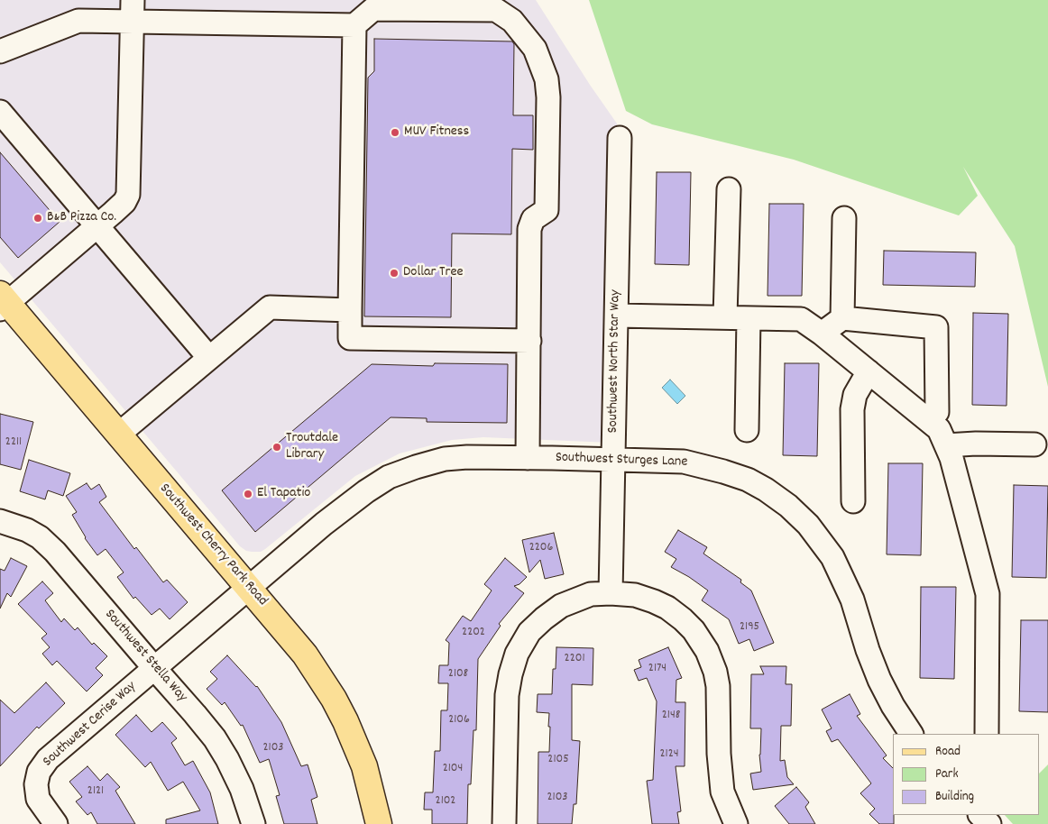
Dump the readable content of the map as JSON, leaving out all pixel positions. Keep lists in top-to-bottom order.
{
  "streets": {
    "main road": ["Southwest Cherry Park Road"],
    "street": [
      "Southwest North Star Way",
      "Southwest Sturges Lane",
      "Southwest Stella Way",
      "Southwest Cerise Way"
    ]
  },
  "crossings": [
    ["Southwest North Star Way", "Southwest Sturges Lane"],
    ["Southwest Sturges Lane", "Southwest Cherry Park Road"],
    ["Southwest Sturges Lane", "Southwest Cerise Way"],
    ["Southwest Cherry Park Road", "Southwest Cerise Way"],
    ["Southwest Stella Way", "Southwest Cerise Way"]
  ],
  "places": [
    "MUV Fitness",
    "B&B Pizza Co.",
    "Dollar Tree",
    "Troutdale Library",
    "El Tapatio"
  ],
  "house_numbers": [
    "2211",
    "2206",
    "2195",
    "2202",
    "2201",
    "2174",
    "2108",
    "2148",
    "2106",
    "2103",
    "2124",
    "2105",
    "2104",
    "2121",
    "2103",
    "2102"
  ],
  "legend": ["Road", "Park", "Building"]
}
